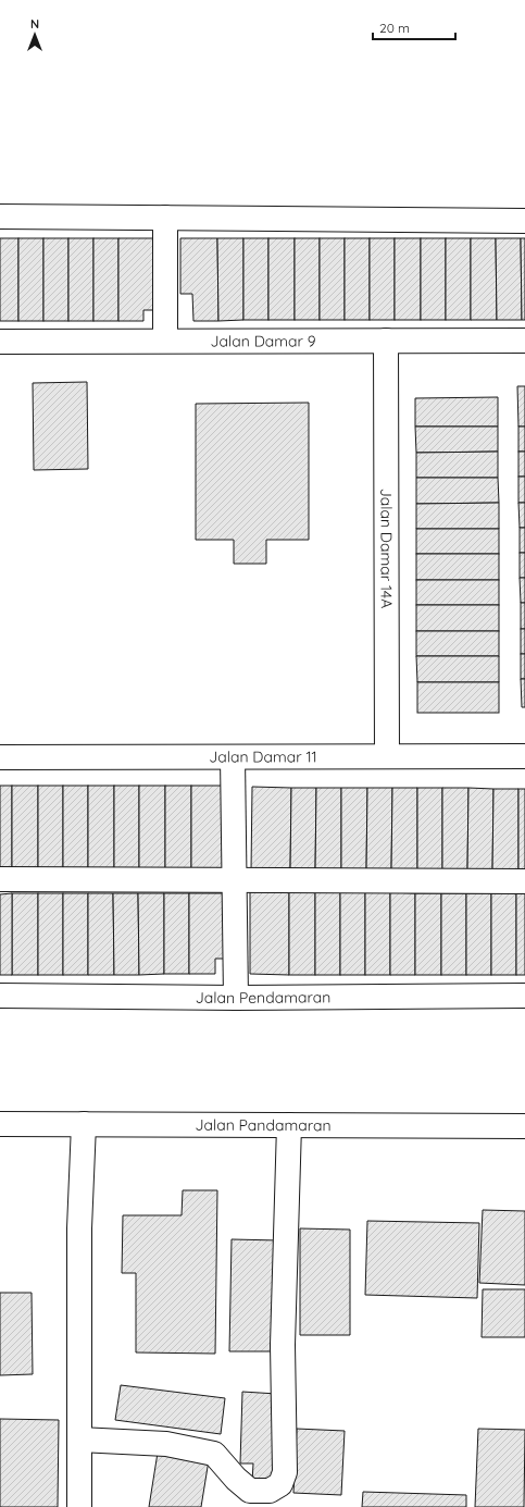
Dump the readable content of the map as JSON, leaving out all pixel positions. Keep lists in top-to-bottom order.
{
  "streets": {
    "street": [
      "Jalan Damar 9",
      "Jalan Damar 14A",
      "Jalan Damar 11",
      "Jalan Pendamaran",
      "Jalan Pandamaran"
    ]
  },
  "crossings": [
    ["Jalan Damar 9", "Jalan Damar 14A"],
    ["Jalan Damar 14A", "Jalan Damar 11"]
  ],
  "scale_bar": "20 m",
  "north": "top"
}
